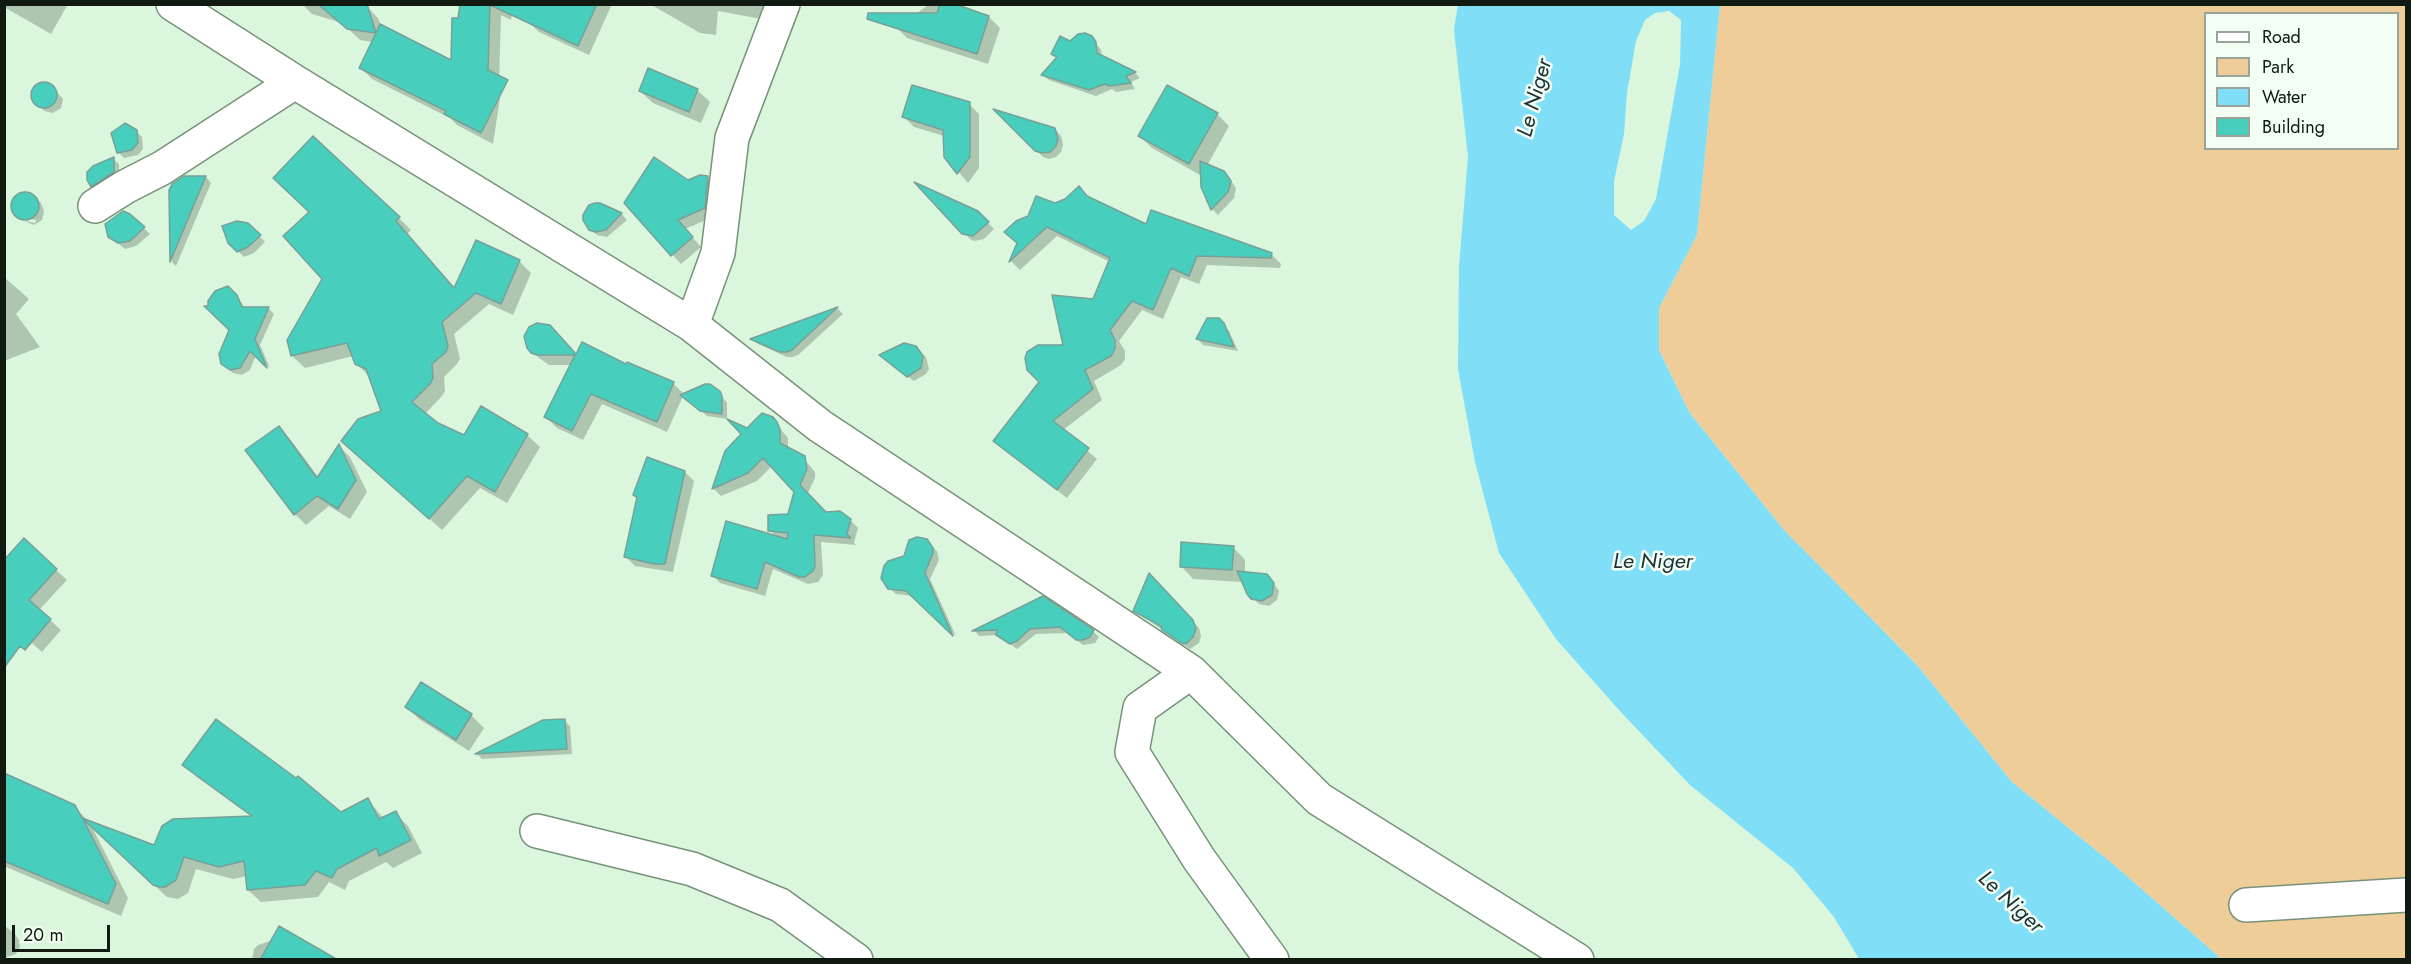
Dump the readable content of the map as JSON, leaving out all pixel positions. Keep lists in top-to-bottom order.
{
  "water": ["Le Niger"],
  "legend": [
    "Road",
    "Park",
    "Water",
    "Building"
  ],
  "scale_bar": "20 m"
}
